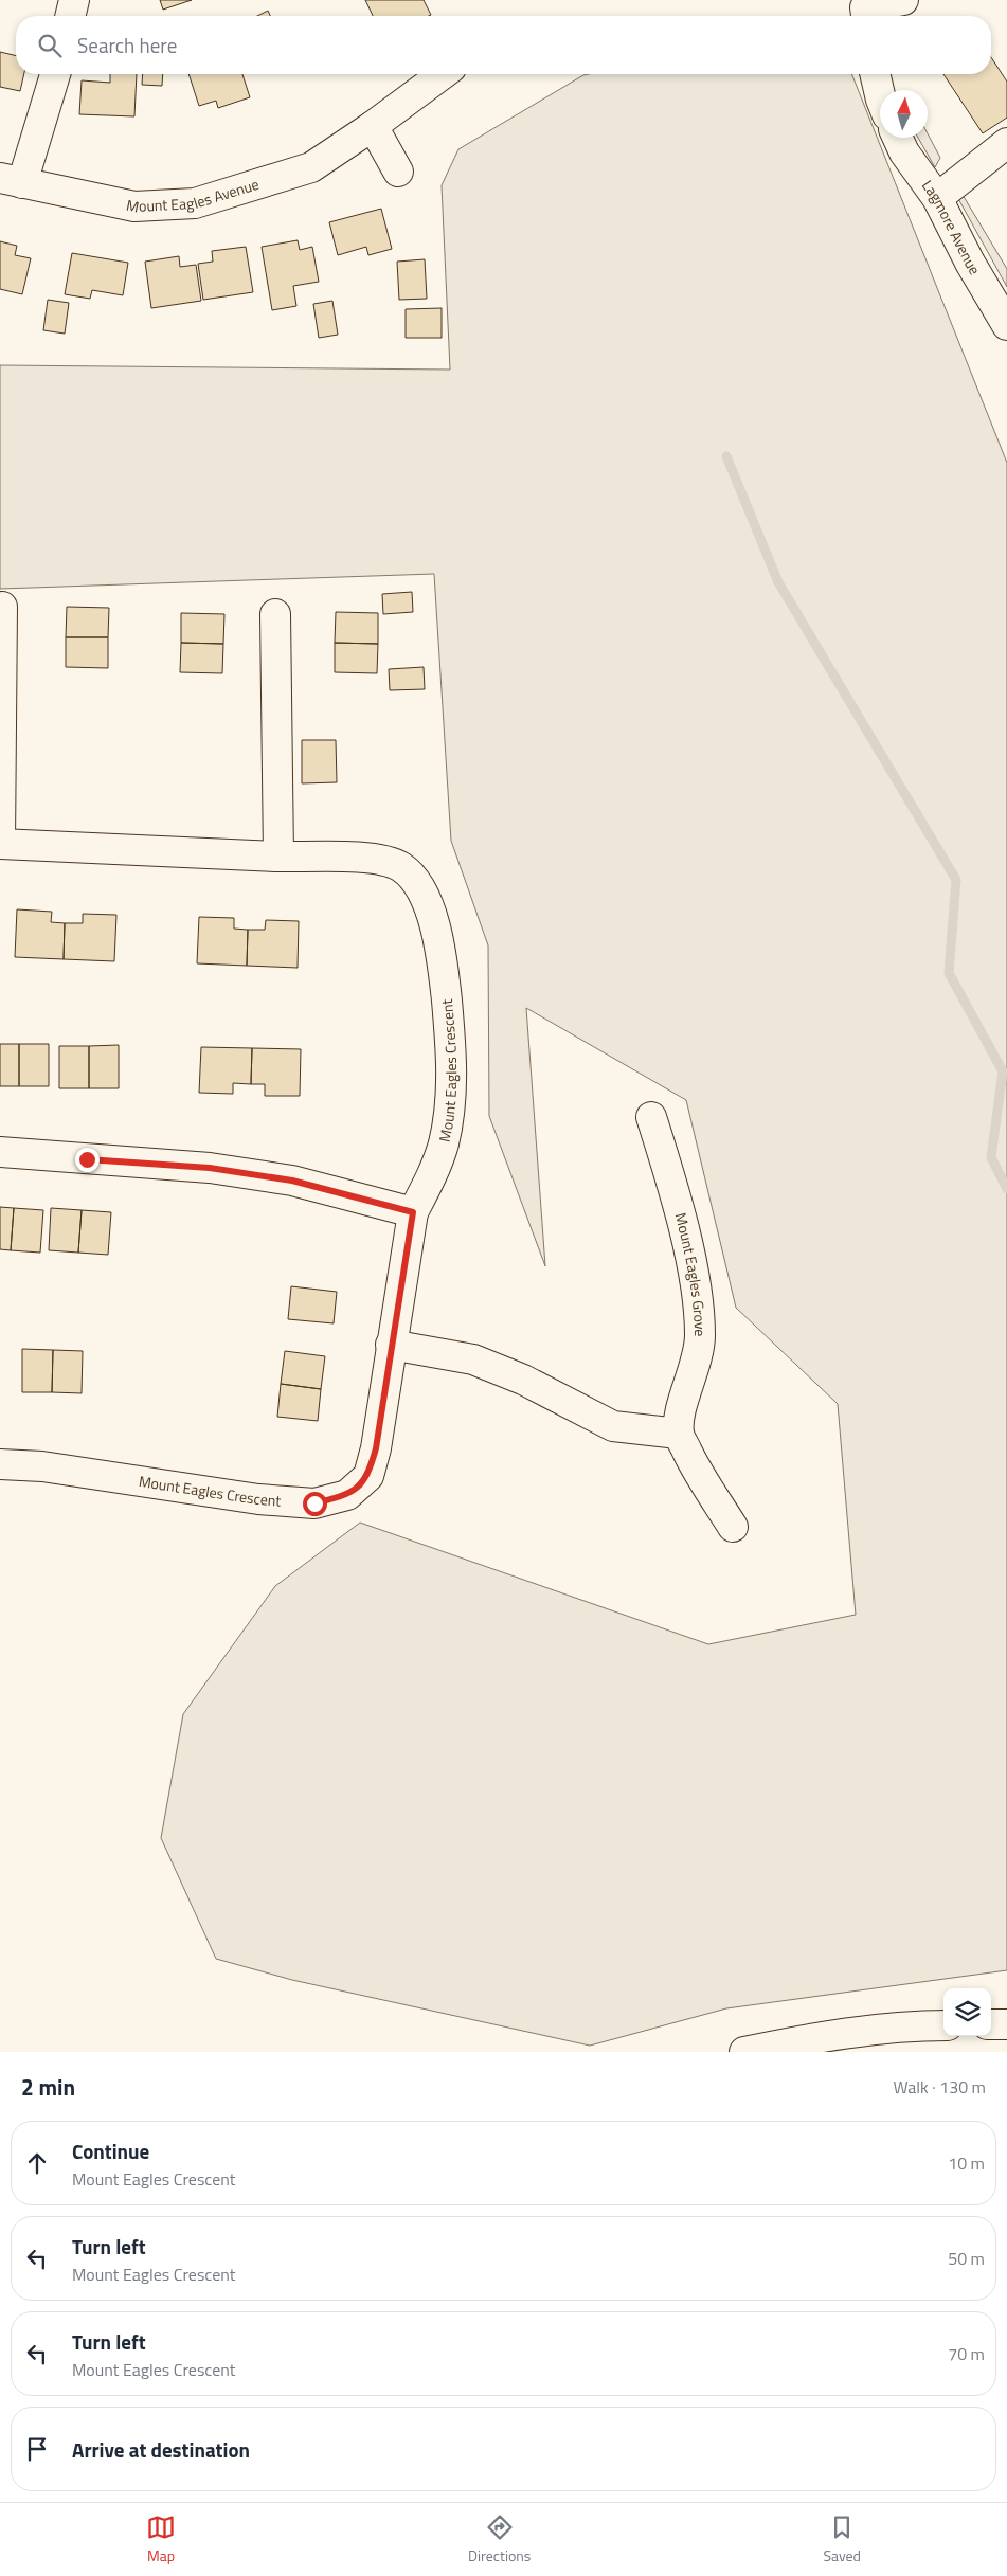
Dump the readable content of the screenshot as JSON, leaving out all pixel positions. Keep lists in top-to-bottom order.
{
  "streets": {
    "street": [
      "Mount Eagles Avenue",
      "Lagmore Avenue",
      "Mount Eagles Crescent",
      "Mount Eagles Grove"
    ]
  },
  "north": "top",
  "page": {
    "search": "Search here",
    "heading": ["2 min", "Walk · 130 m"],
    "list": [
      ["Continue", "Mount Eagles Crescent", "10 m"],
      ["Turn left", "Mount Eagles Crescent", "50 m"],
      ["Turn left", "Mount Eagles Crescent", "70 m"],
      "Arrive at destination"
    ],
    "nav": ["Map", "Directions", "Saved"]
  }
}
